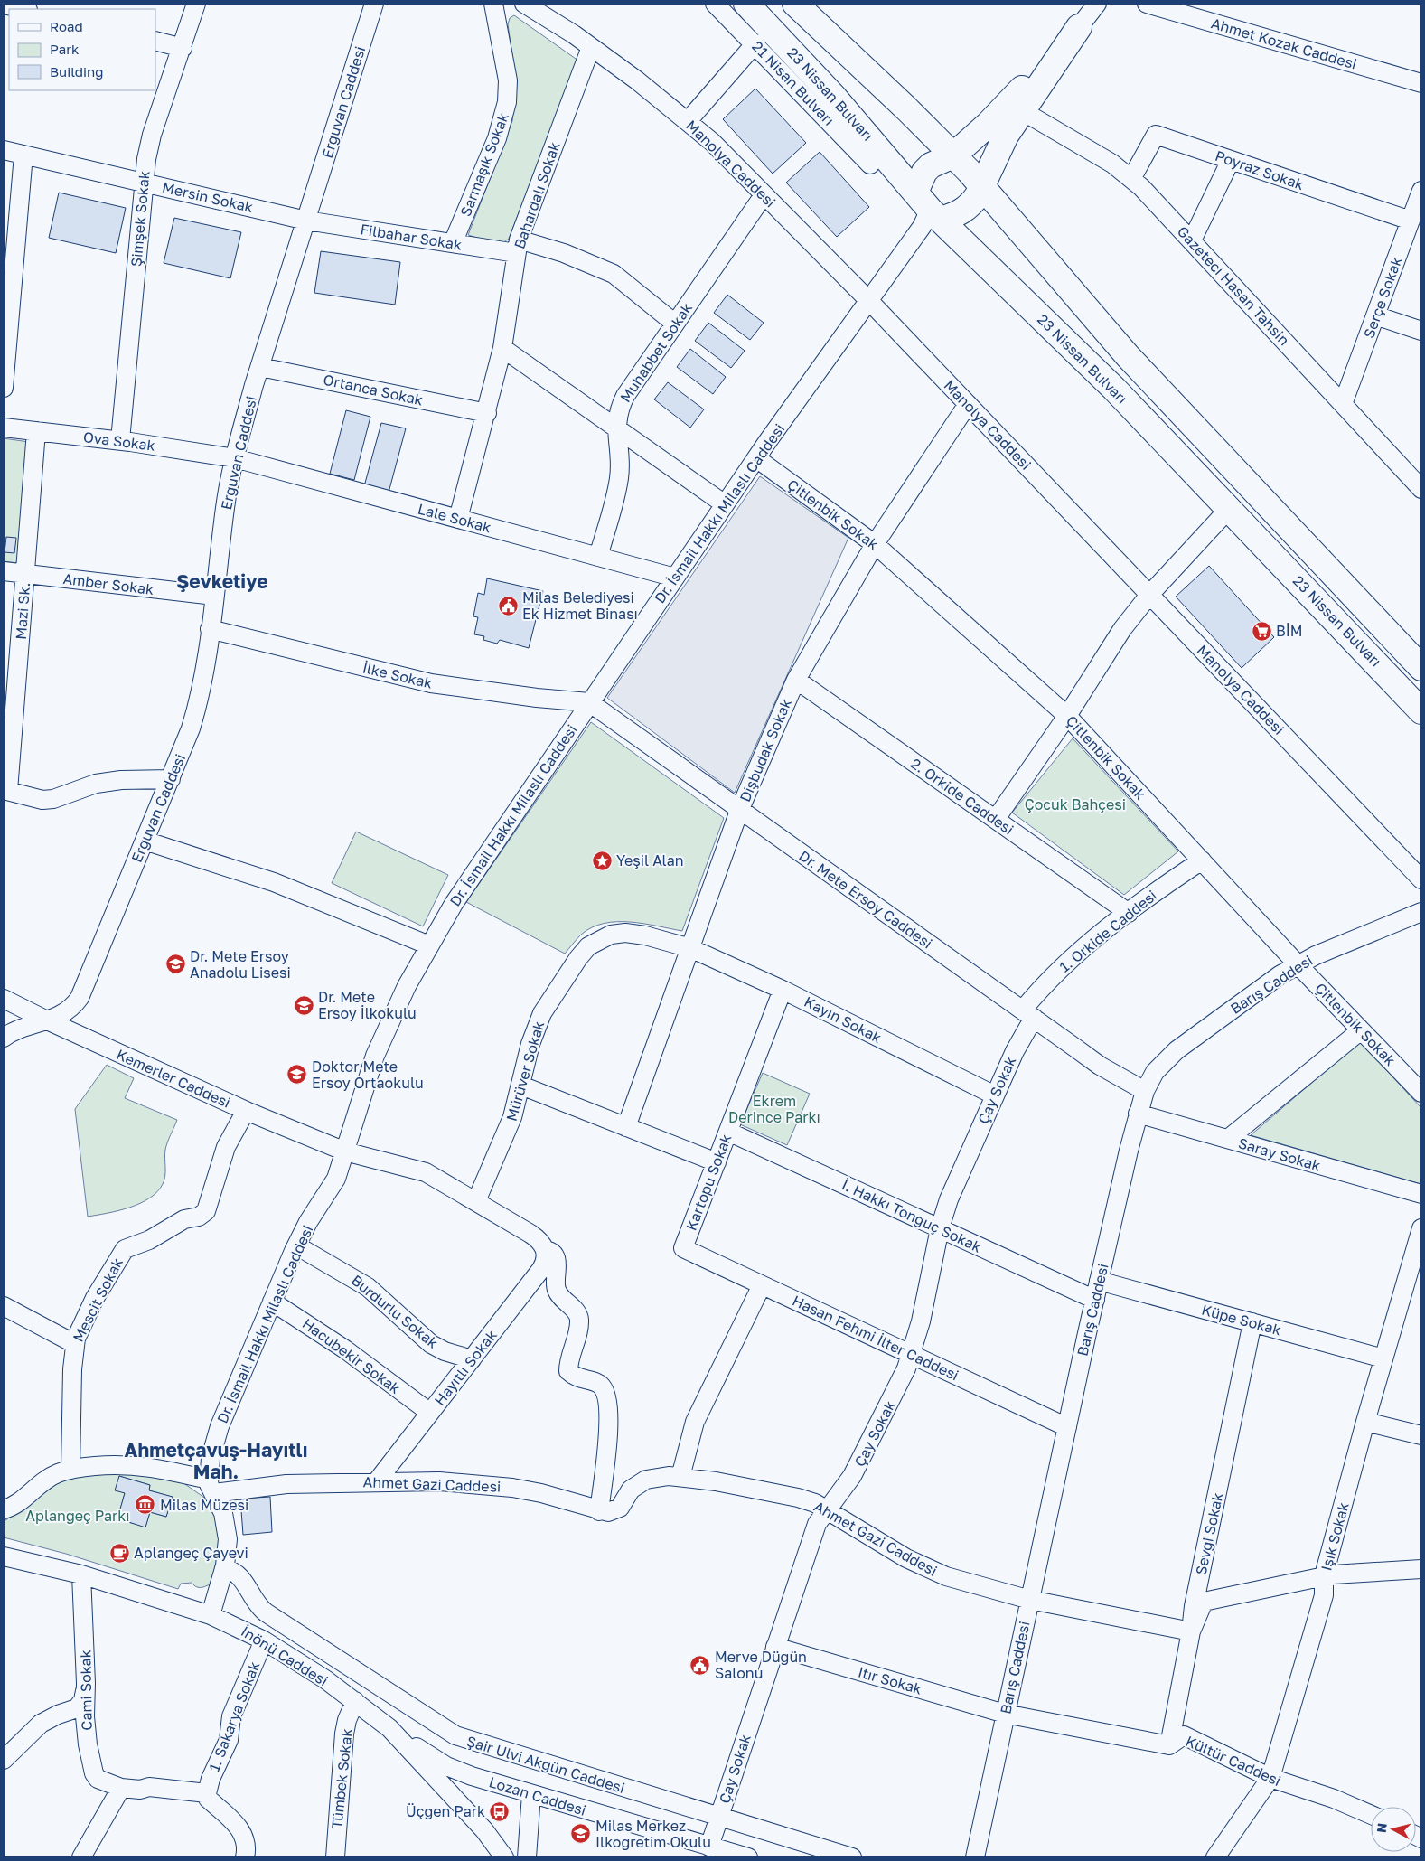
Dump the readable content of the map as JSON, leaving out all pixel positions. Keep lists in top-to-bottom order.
{
  "streets": {
    "highway": ["23 Nissan Bulvarı"],
    "street": [
      "Ahmet Kozak Caddesi",
      "21 Nisan Bulvarı",
      "Erguvan Caddesi",
      "Manolya Caddesi",
      "Sarmaşık Sokak",
      "Poyraz Sokak",
      "Bahardalı Sokak",
      "Mersin Sokak",
      "Şimşek Sokak",
      "Filbahar Sokak",
      "Gazeteci Hasan Tahsin",
      "Serçe Sokak",
      "Muhabbet Sokak",
      "Ortanca Sokak",
      "Ova Sokak",
      "Dr. İsmail Hakkı Milaslı Caddesi",
      "Çitlenbik Sokak",
      "Lale Sokak",
      "Amber Sokak",
      "Mazi Sk.",
      "İlke Sokak",
      "Dişbudak Sokak",
      "2. Orkide Caddesi",
      "Dr. Mete Ersoy Caddesi",
      "1. Orkide Caddesi",
      "Barış Caddesi",
      "Kayın Sokak",
      "Mürüver Sokak",
      "Kemerler Caddesi",
      "Çay Sokak",
      "Saray Sokak",
      "Kartopu Sokak",
      "İ. Hakkı Tonguç Sokak",
      "Mescit Sokak",
      "Burdurlu Sokak",
      "Küpe Sokak",
      "Hasan Fehmi İlter Caddesi",
      "Hacubekir Sokak",
      "Hayıtlı Sokak",
      "Ahmet Gazi Caddesi",
      "Sevgi Sokak",
      "Işık Sokak",
      "İnönü Caddesi",
      "Itır Sokak",
      "Cami Sokak",
      "1. Sakarya Sokak",
      "Kültür Caddesi",
      "Şair Ulvi Akgün Caddesi",
      "Tümbek Sokak",
      "Lozan Caddesi"
    ]
  },
  "crossings": [
    ["23 Nissan Bulvarı", "Dr. İsmail Hakkı Milaslı Caddesi"],
    ["Erguvan Caddesi", "Mersin Sokak"],
    ["Erguvan Caddesi", "Filbahar Sokak"],
    ["Erguvan Caddesi", "Ortanca Sokak"],
    ["Erguvan Caddesi", "Ova Sokak"],
    ["Erguvan Caddesi", "Lale Sokak"],
    ["Erguvan Caddesi", "Amber Sokak"],
    ["Erguvan Caddesi", "İlke Sokak"],
    ["Erguvan Caddesi", "Kemerler Caddesi"],
    ["Manolya Caddesi", "Bahardalı Sokak"],
    ["Manolya Caddesi", "Muhabbet Sokak"],
    ["Manolya Caddesi", "Dr. İsmail Hakkı Milaslı Caddesi"],
    ["Manolya Caddesi", "Dişbudak Sokak"],
    ["Sarmaşık Sokak", "Filbahar Sokak"],
    ["Poyraz Sokak", "Gazeteci Hasan Tahsin"],
    ["Poyraz Sokak", "Serçe Sokak"],
    ["Bahardalı Sokak", "Filbahar Sokak"],
    ["Bahardalı Sokak", "Ortanca Sokak"],
    ["Bahardalı Sokak", "Lale Sokak"],
    ["Mersin Sokak", "Şimşek Sokak"],
    ["Mersin Sokak", "Filbahar Sokak"],
    ["Şimşek Sokak", "Ova Sokak"],
    ["Filbahar Sokak", "Muhabbet Sokak"],
    ["Gazeteci Hasan Tahsin", "Serçe Sokak"],
    ["Muhabbet Sokak", "Lale Sokak"],
    ["Ova Sokak", "Lale Sokak"],
    ["Ova Sokak", "Mazi Sk."],
    ["Dr. İsmail Hakkı Milaslı Caddesi", "Çitlenbik Sokak"],
    ["Dr. İsmail Hakkı Milaslı Caddesi", "Lale Sokak"],
    ["Dr. İsmail Hakkı Milaslı Caddesi", "İlke Sokak"],
    ["Dr. İsmail Hakkı Milaslı Caddesi", "Dr. Mete Ersoy Caddesi"],
    ["Dr. İsmail Hakkı Milaslı Caddesi", "Kemerler Caddesi"],
    ["Dr. İsmail Hakkı Milaslı Caddesi", "Burdurlu Sokak"],
    ["Dr. İsmail Hakkı Milaslı Caddesi", "Hacubekir Sokak"],
    ["Dr. İsmail Hakkı Milaslı Caddesi", "Ahmet Gazi Caddesi"],
    ["Çitlenbik Sokak", "Dişbudak Sokak"],
    ["Çitlenbik Sokak", "1. Orkide Caddesi"],
    ["Çitlenbik Sokak", "Barış Caddesi"],
    ["Amber Sokak", "Mazi Sk."],
    ["İlke Sokak", "Dr. Mete Ersoy Caddesi"],
    ["Dişbudak Sokak", "2. Orkide Caddesi"],
    ["Dişbudak Sokak", "Dr. Mete Ersoy Caddesi"],
    ["Dişbudak Sokak", "Kayın Sokak"],
    ["Dişbudak Sokak", "Mürüver Sokak"],
    ["2. Orkide Caddesi", "1. Orkide Caddesi"],
    ["Dr. Mete Ersoy Caddesi", "1. Orkide Caddesi"],
    ["Dr. Mete Ersoy Caddesi", "Barış Caddesi"],
    ["Dr. Mete Ersoy Caddesi", "Çay Sokak"],
    ["1. Orkide Caddesi", "Çay Sokak"],
    ["Barış Caddesi", "Saray Sokak"],
    ["Barış Caddesi", "İ. Hakkı Tonguç Sokak"],
    ["Barış Caddesi", "Küpe Sokak"],
    ["Barış Caddesi", "Hasan Fehmi İlter Caddesi"],
    ["Barış Caddesi", "Ahmet Gazi Caddesi"],
    ["Barış Caddesi", "Itır Sokak"],
    ["Barış Caddesi", "Kültür Caddesi"],
    ["Kayın Sokak", "Mürüver Sokak"],
    ["Kayın Sokak", "Çay Sokak"],
    ["Kayın Sokak", "Kartopu Sokak"],
    ["Kemerler Caddesi", "Mescit Sokak"],
    ["Çay Sokak", "İ. Hakkı Tonguç Sokak"],
    ["Çay Sokak", "Hasan Fehmi İlter Caddesi"],
    ["Çay Sokak", "Ahmet Gazi Caddesi"],
    ["Çay Sokak", "Itır Sokak"],
    ["Çay Sokak", "Şair Ulvi Akgün Caddesi"],
    ["Çay Sokak", "Lozan Caddesi"],
    ["Kartopu Sokak", "İ. Hakkı Tonguç Sokak"],
    ["Kartopu Sokak", "Hasan Fehmi İlter Caddesi"],
    ["Burdurlu Sokak", "Hayıtlı Sokak"],
    ["Küpe Sokak", "Sevgi Sokak"],
    ["Küpe Sokak", "Işık Sokak"],
    ["Hacubekir Sokak", "Hayıtlı Sokak"],
    ["Hayıtlı Sokak", "Ahmet Gazi Caddesi"],
    ["Ahmet Gazi Caddesi", "Sevgi Sokak"],
    ["Sevgi Sokak", "Kültür Caddesi"],
    ["Işık Sokak", "Kültür Caddesi"],
    ["İnönü Caddesi", "Cami Sokak"],
    ["İnönü Caddesi", "1. Sakarya Sokak"],
    ["İnönü Caddesi", "Tümbek Sokak"],
    ["İnönü Caddesi", "Lozan Caddesi"],
    ["Itır Sokak", "Kültür Caddesi"]
  ],
  "districts": ["Şevketiye", "Ahmetçavuş-Hayıtlı Mah."],
  "parks": ["Çocuk Bahçesi", "Ekrem Derince Parkı", "Aplangeç Parkı"],
  "places": {
    "public building": ["Milas Belediyesi Ek Hizmet Binası", "Merve Düğün Salonu"],
    "supermarket": ["BİM"],
    "place": ["Yeşil Alan"],
    "school or university": [
      "Dr. Mete Ersoy Anadolu Lisesi",
      "Dr. Mete Ersoy İlkokulu",
      "Doktor Mete Ersoy Ortaokulu",
      "Milas Merkez Ilkogretim Okulu"
    ],
    "museum": ["Milas Müzesi"],
    "cafe": ["Aplangeç Çayevi"],
    "bus stop": ["Üçgen Park"]
  },
  "legend": ["Road", "Park", "Building"],
  "north": "left"
}
